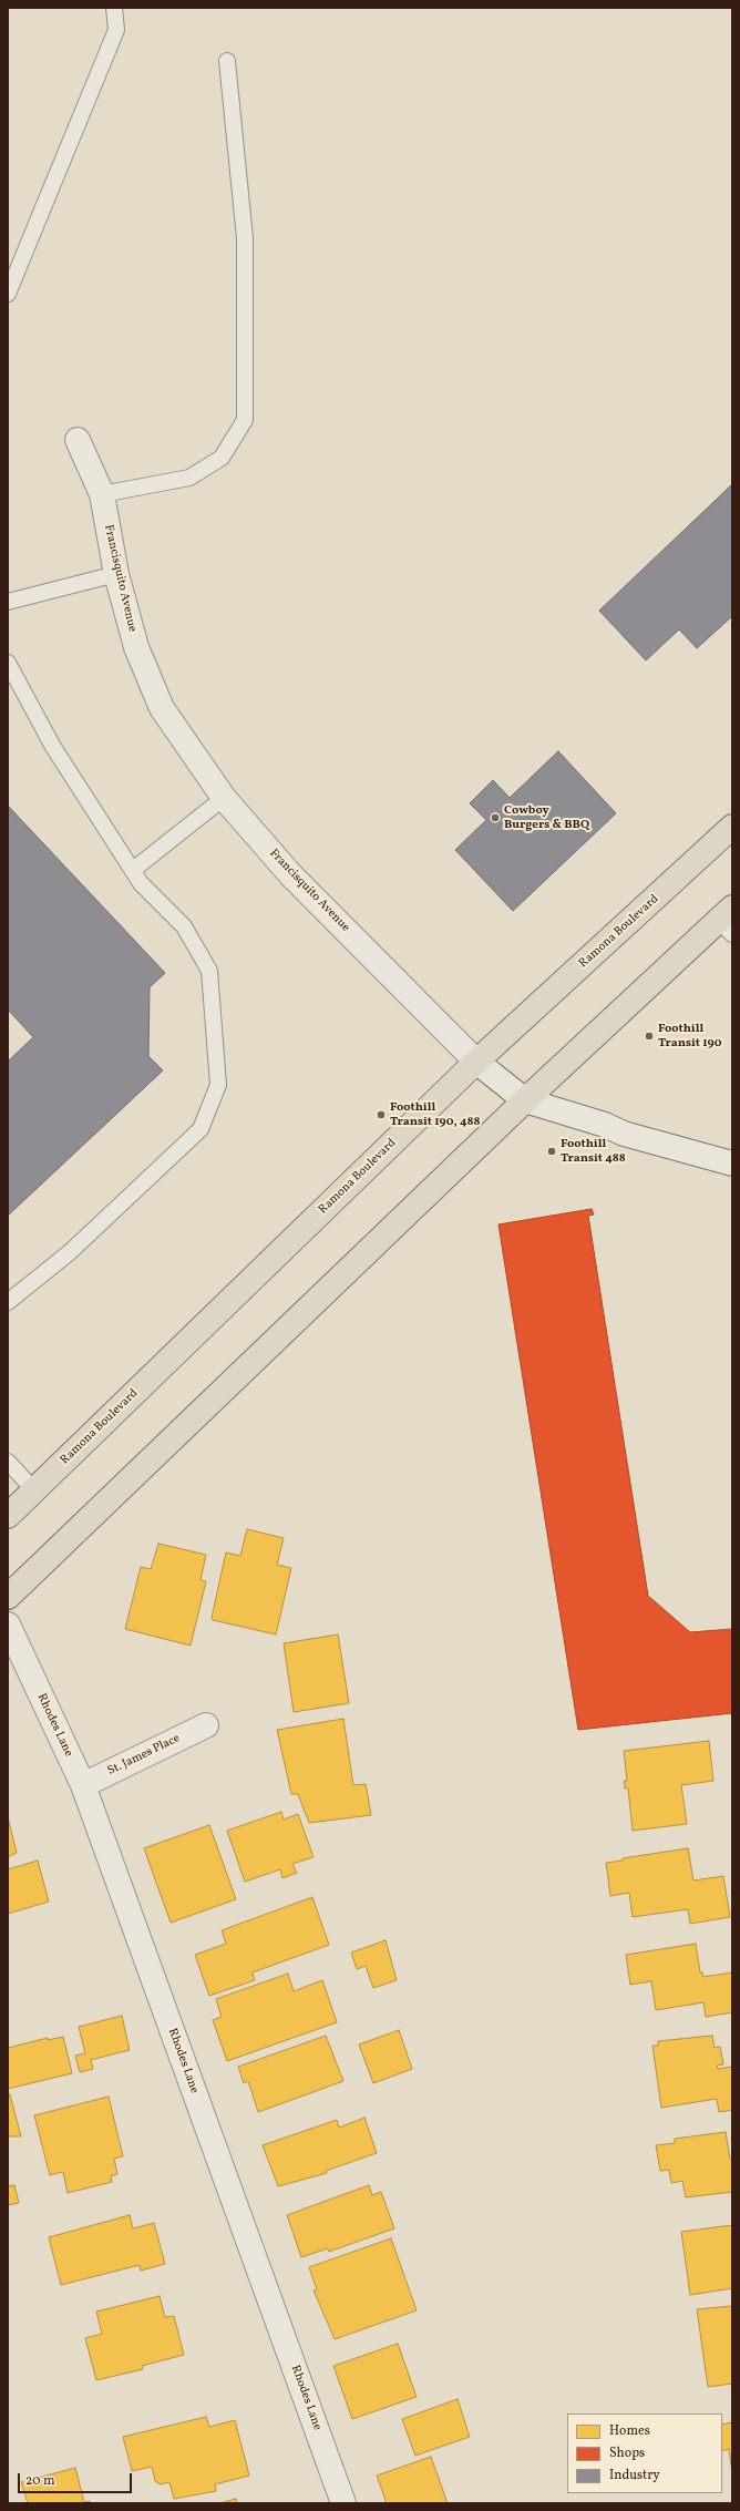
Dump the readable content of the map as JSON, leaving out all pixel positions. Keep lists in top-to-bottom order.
{
  "streets": {
    "main road": ["Ramona Boulevard"],
    "street": ["Francisquito Avenue", "Rhodes Lane", "St. James Place"]
  },
  "crossings": [
    ["Francisquito Avenue", "Ramona Boulevard"],
    ["Rhodes Lane", "St. James Place"]
  ],
  "places": [
    "Cowboy Burgers & BBQ",
    "Foothill Transit 190",
    "Foothill Transit 190, 488",
    "Foothill Transit 488"
  ],
  "legend": ["Homes", "Shops", "Industry"],
  "scale_bar": "20 m"
}
